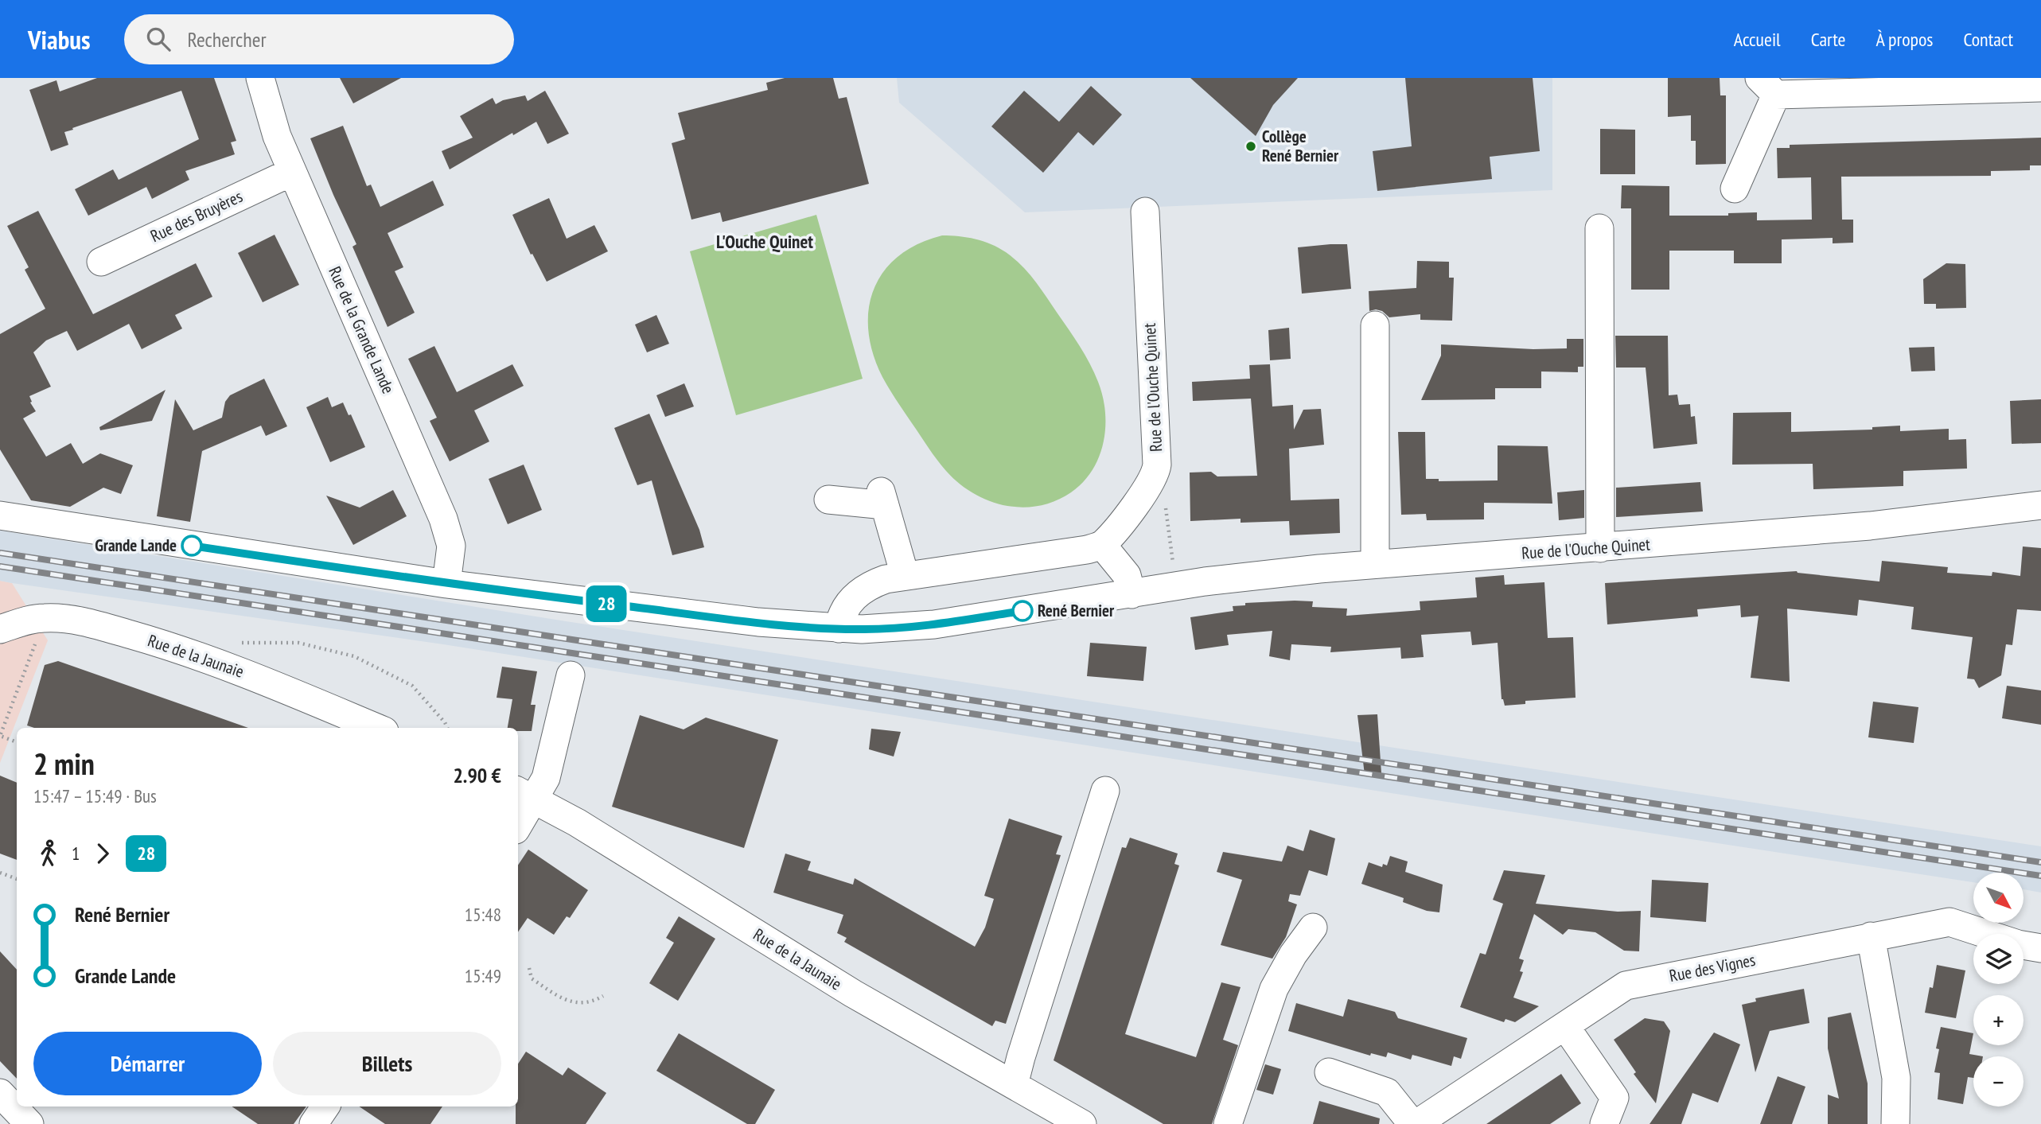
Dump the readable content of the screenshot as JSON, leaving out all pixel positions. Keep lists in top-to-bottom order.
{
  "streets": {
    "street": [
      "Rue des Bruyères",
      "Rue de la Grande Lande",
      "Rue de l'Ouche Quinet",
      "Rue de la Jaunaie",
      "Rue des Vignes"
    ]
  },
  "crossings": [
    ["Rue des Bruyères", "Rue de la Grande Lande"],
    ["Rue de la Grande Lande", "Rue de l'Ouche Quinet"]
  ],
  "districts": ["L'Ouche Quinet"],
  "places": ["Collège René Bernier", "Grande Lande", "René Bernier"],
  "lines": ["bus line 28"],
  "north": "bottom right",
  "page": {
    "header": "Viabus",
    "search": "Rechercher",
    "nav": [
      "Accueil",
      "Carte",
      "À propos",
      "Contact"
    ],
    "on_map": "28",
    "heading": ["2 min", "15:47 – 15:49 · Bus", "2.90 €"],
    "legs": ["1", "28"],
    "map_buttons": ["+", "−"],
    "list": [
      {
        "name": "René Bernier",
        "value": "15:48"
      },
      {
        "name": "Grande Lande",
        "value": "15:49"
      }
    ],
    "buttons": ["Démarrer", "Billets"]
  }
}
